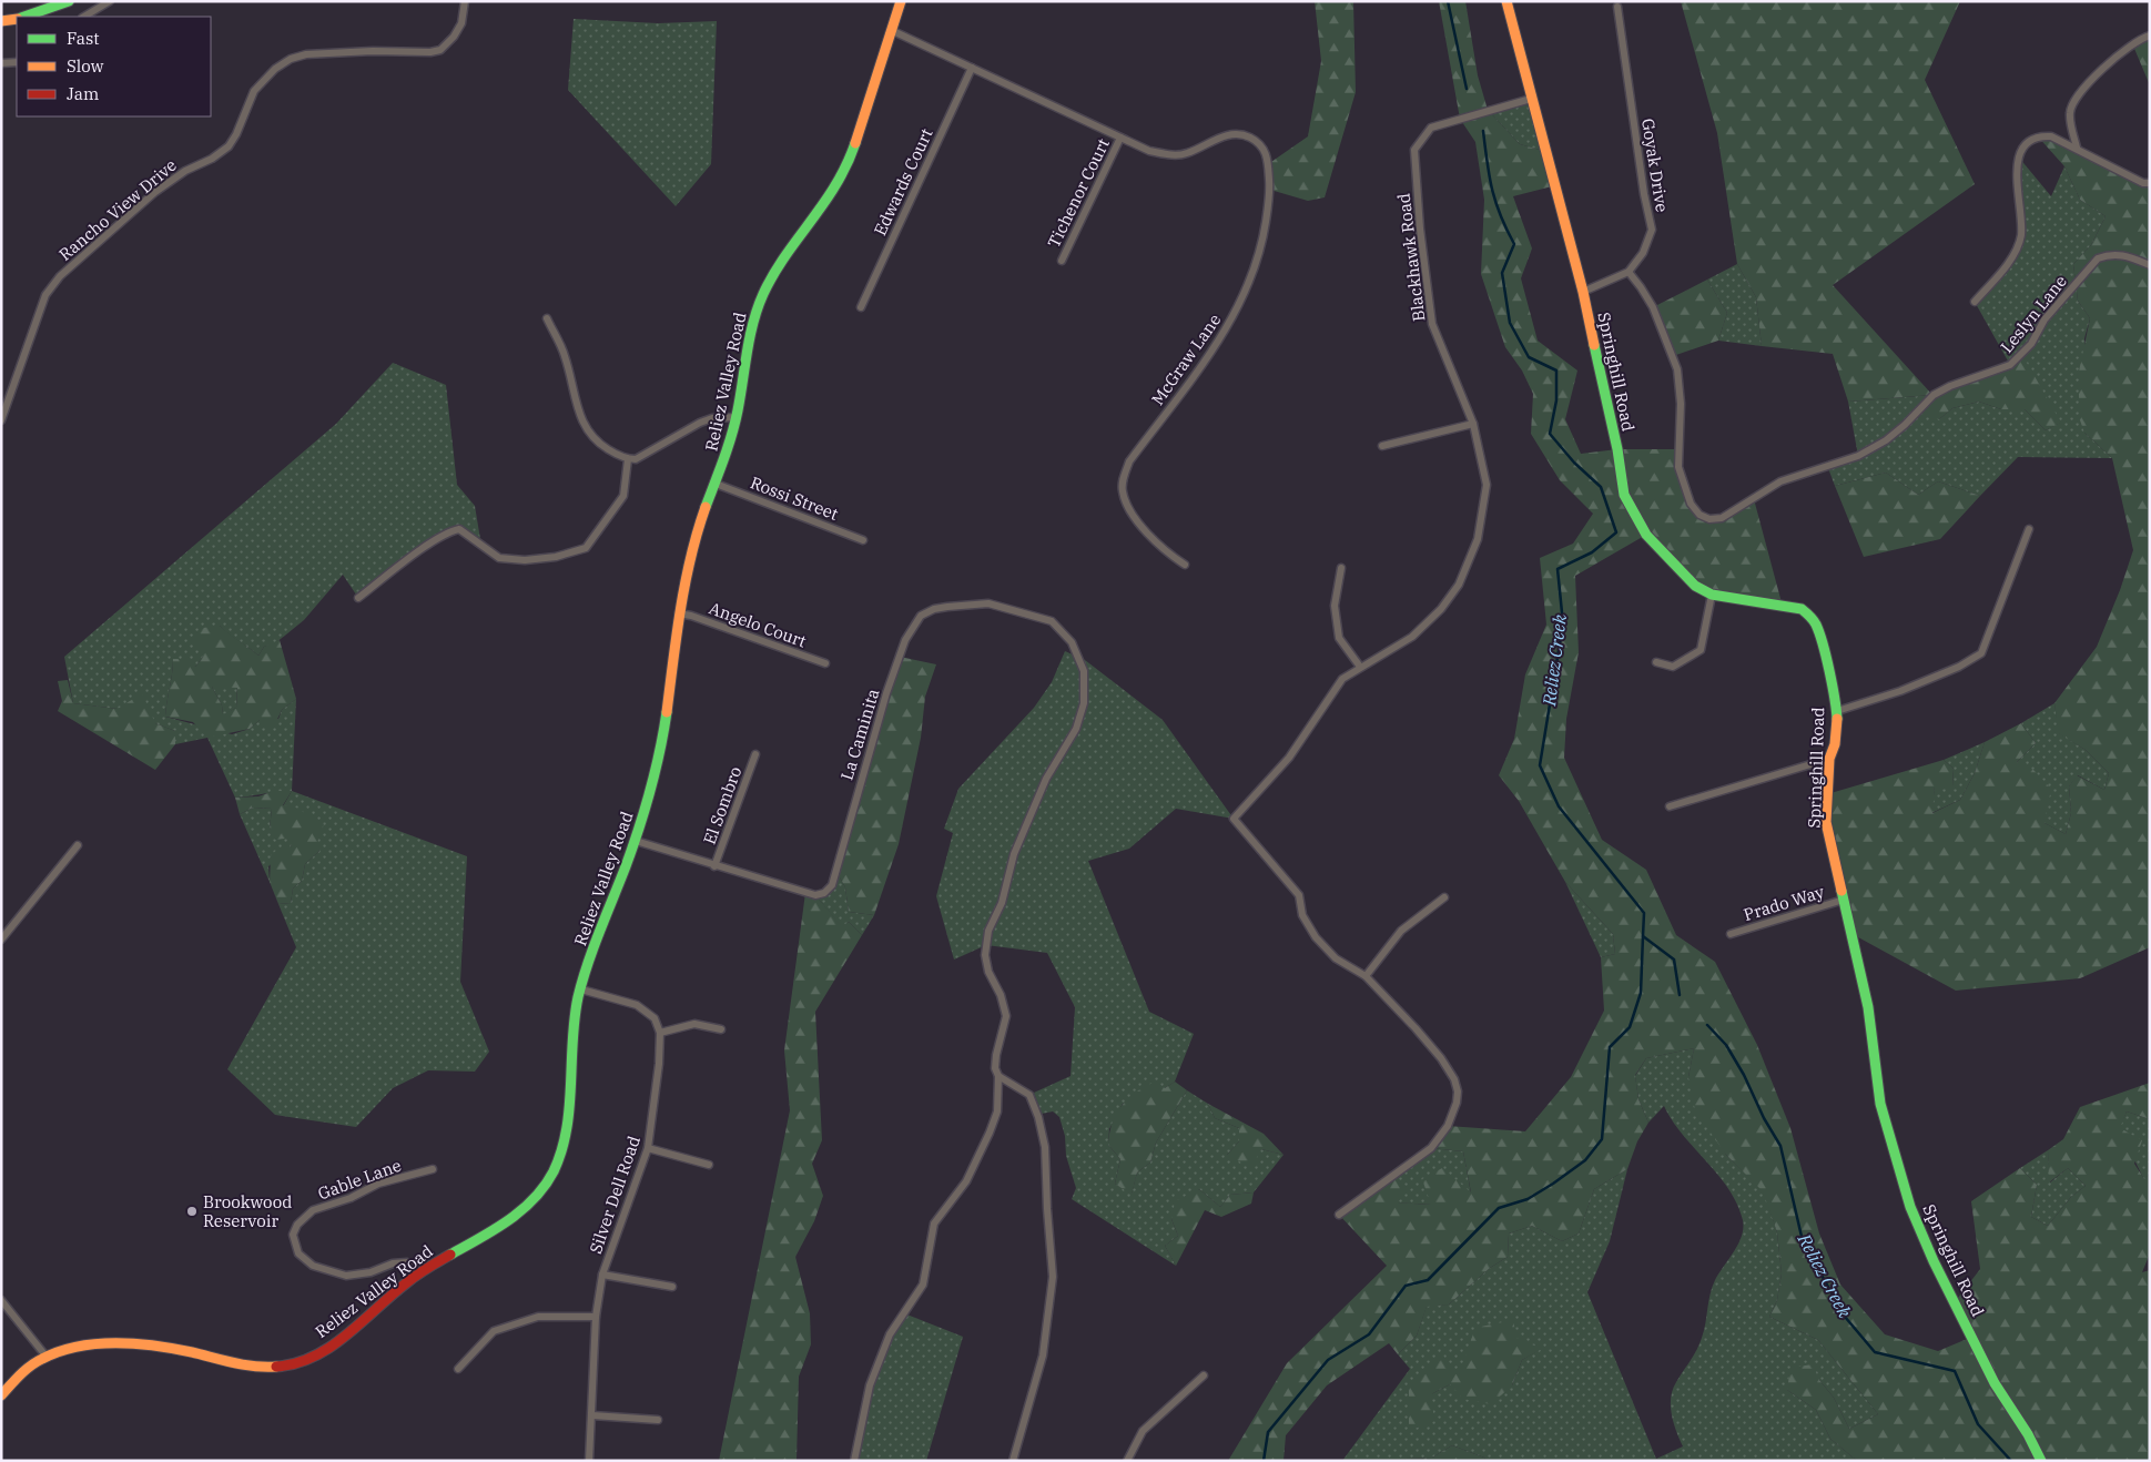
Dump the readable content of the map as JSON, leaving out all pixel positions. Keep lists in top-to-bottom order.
{
  "streets": {
    "main road": ["Springhill Road", "Reliez Valley Road"],
    "street": [
      "Goyak Drive",
      "Edwards Court",
      "Tichenor Court",
      "Rancho View Drive",
      "Blackhawk Road",
      "Leslyn Lane",
      "McGraw Lane",
      "Rossi Street",
      "Angelo Court",
      "La Caminita",
      "El Sombro",
      "Prado Way",
      "Gable Lane",
      "Silver Dell Road"
    ]
  },
  "crossings": [
    ["Goyak Drive", "Leslyn Lane"],
    ["Goyak Drive", "Springhill Road"],
    ["Edwards Court", "McGraw Lane"],
    ["Tichenor Court", "McGraw Lane"],
    ["Blackhawk Road", "Springhill Road"],
    ["McGraw Lane", "Reliez Valley Road"],
    ["Springhill Road", "Prado Way"],
    ["Reliez Valley Road", "Rossi Street"],
    ["Reliez Valley Road", "Angelo Court"],
    ["Reliez Valley Road", "La Caminita"],
    ["Reliez Valley Road", "Gable Lane"],
    ["La Caminita", "El Sombro"]
  ],
  "water": ["Reliez Creek"],
  "places": ["Brookwood Reservoir"],
  "legend": ["Fast", "Slow", "Jam"]
}
